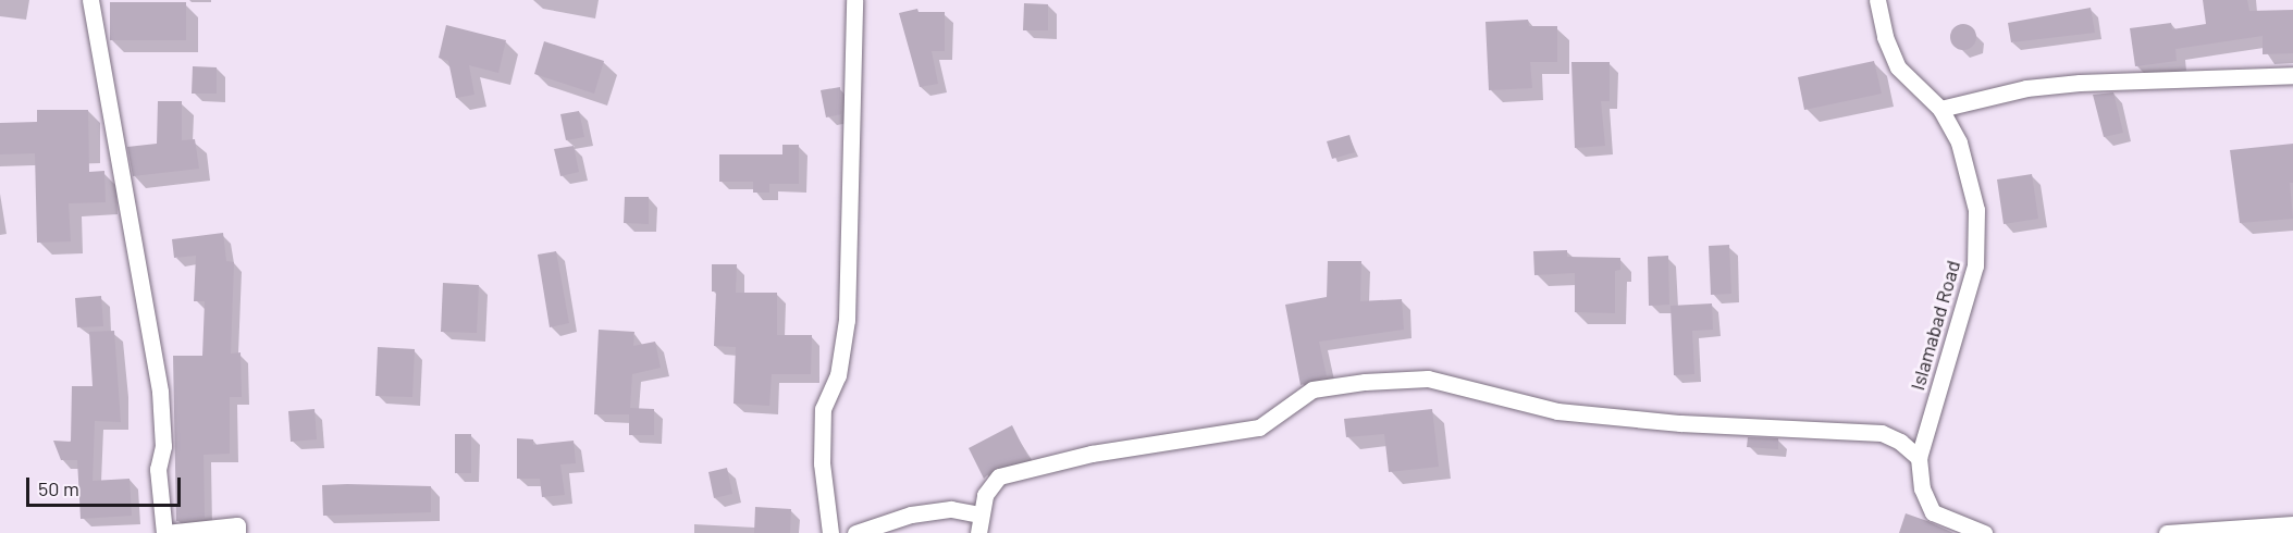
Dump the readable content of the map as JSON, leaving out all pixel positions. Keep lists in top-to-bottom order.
{
  "streets": {
    "street": ["Islamabad Road"]
  },
  "scale_bar": "50 m"
}
